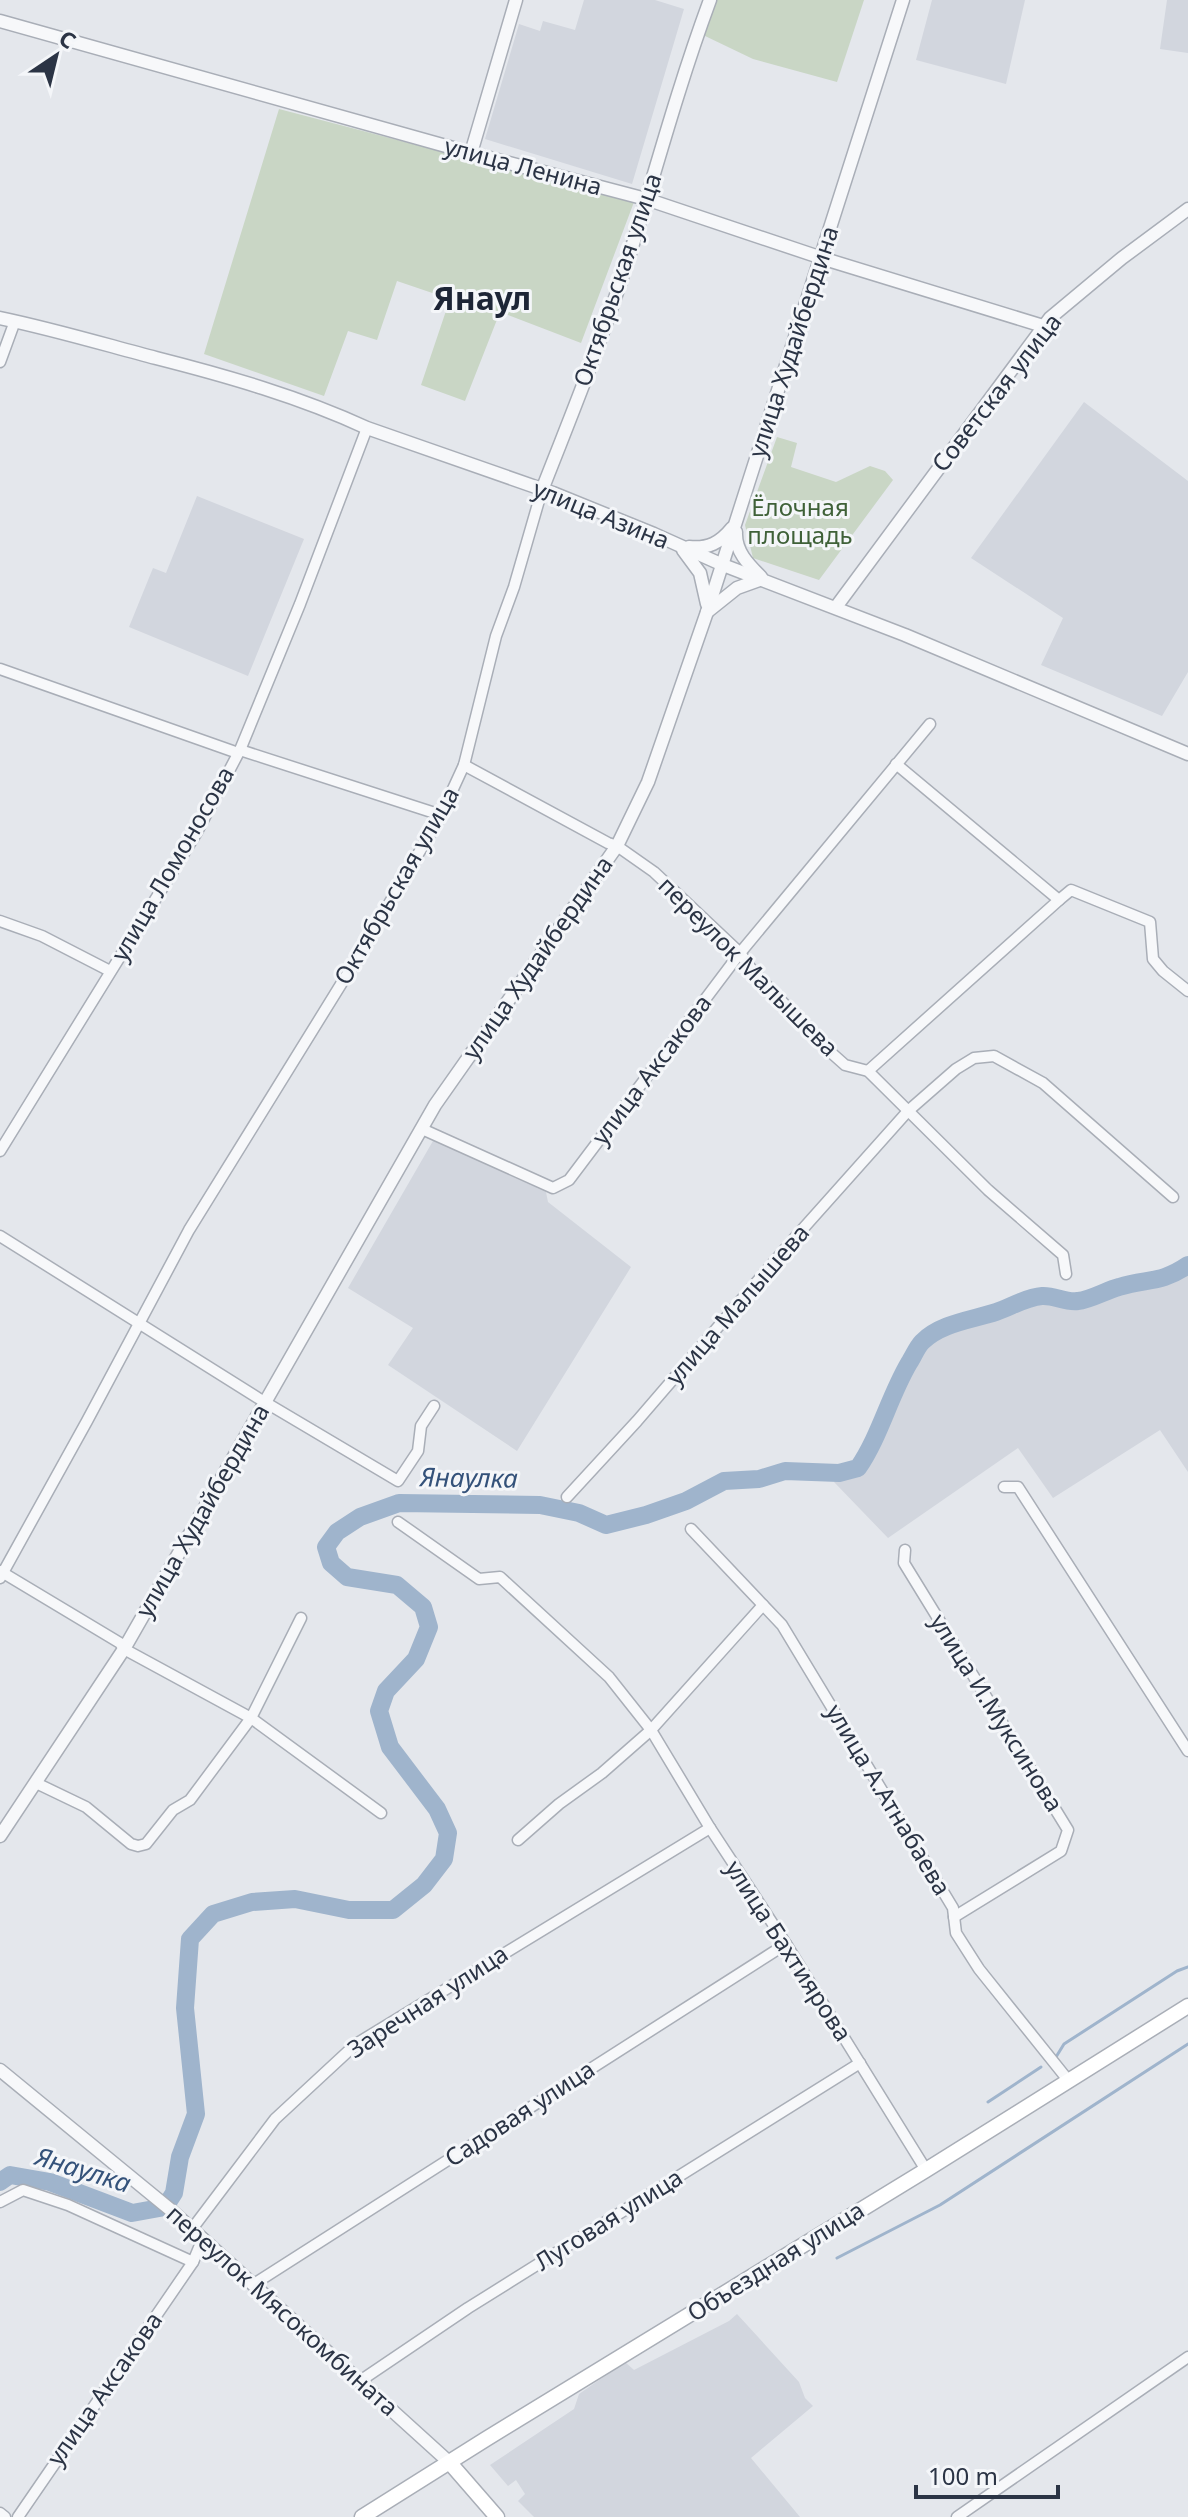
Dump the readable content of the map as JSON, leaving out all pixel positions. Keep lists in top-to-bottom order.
{
  "streets": {
    "main road": ["Объездная улица"],
    "street": [
      "улица Ленина",
      "Октябрьская улица",
      "улица Худайбердина",
      "Советская улица",
      "улица Азина",
      "улица Ломоносова",
      "переулок Малышева",
      "улица Аксакова",
      "улица Малышева",
      "улица И.Муксинова",
      "улица А.Атнабаева",
      "улица Бахтиярова",
      "Заречная улица",
      "Садовая улица",
      "Луговая улица",
      "переулок Мясокомбината"
    ]
  },
  "crossings": [
    ["улица Ленина", "Октябрьская улица"],
    ["улица Ленина", "улица Худайбердина"],
    ["улица Ленина", "Советская улица"],
    ["Октябрьская улица", "улица Азина"],
    ["Октябрьская улица", "переулок Малышева"],
    ["улица Худайбердина", "улица Азина"],
    ["улица Худайбердина", "переулок Малышева"],
    ["улица Худайбердина", "улица Аксакова"],
    ["Советская улица", "улица Азина"],
    ["улица Азина", "улица Ломоносова"],
    ["переулок Малышева", "улица Аксакова"],
    ["переулок Малышева", "улица Малышева"],
    ["улица Аксакова", "переулок Мясокомбината"],
    ["улица И.Муксинова", "улица А.Атнабаева"],
    ["улица А.Атнабаева", "Объездная улица"],
    ["улица Бахтиярова", "Заречная улица"],
    ["улица Бахтиярова", "Садовая улица"],
    ["улица Бахтиярова", "Луговая улица"],
    ["улица Бахтиярова", "Объездная улица"],
    ["Заречная улица", "переулок Мясокомбината"],
    ["Садовая улица", "переулок Мясокомбината"],
    ["Луговая улица", "переулок Мясокомбината"],
    ["Объездная улица", "переулок Мясокомбината"]
  ],
  "districts": ["Янаул"],
  "water": ["Янаулка"],
  "parks": ["Ёлочная площадь"],
  "scale_bar": "100 m",
  "north": "top right"
}
